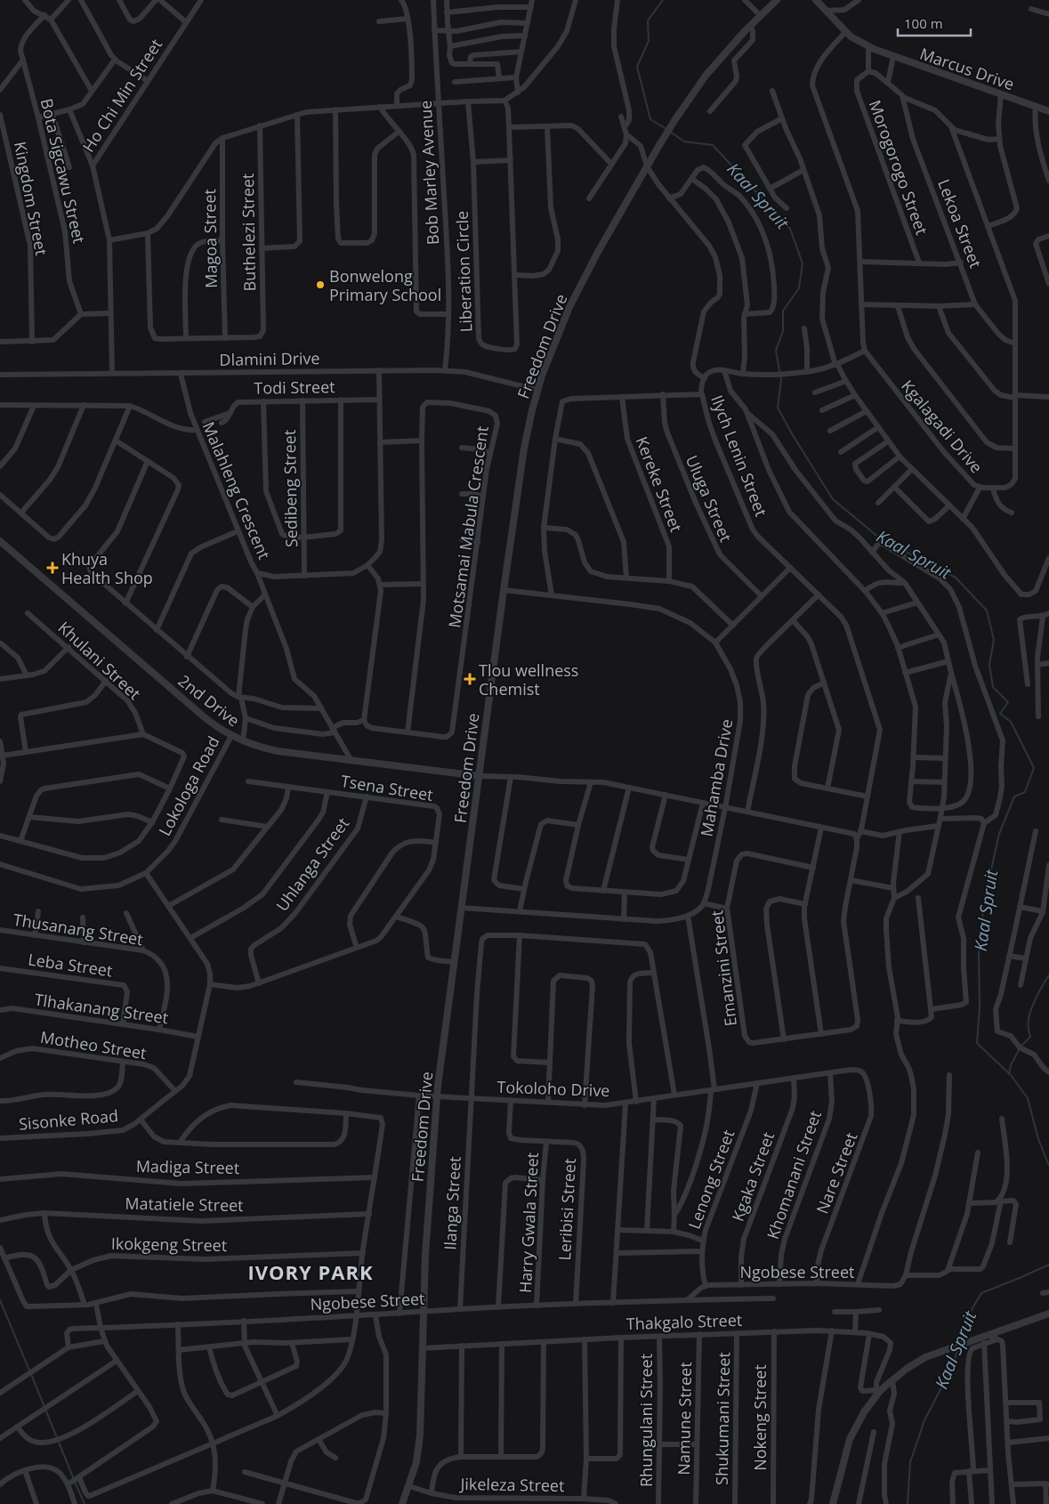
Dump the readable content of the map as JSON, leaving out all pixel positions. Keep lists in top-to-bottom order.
{
  "streets": {
    "street": [
      "Marcus Drive",
      "Ho Chi Min Street",
      "Morogorogo Street",
      "Bota Sigcawu Street",
      "Bob Marley Avenue",
      "Kingdom Street",
      "Lekoa Street",
      "Buthelezi Street",
      "Magoa Street",
      "Liberation Circle",
      "Freedom Drive",
      "Dlamini Drive",
      "Todi Street",
      "Kgalagadi Drive",
      "Ilych Lenin Street",
      "Kereke Street",
      "Sedibeng Street",
      "Malahleng Crescent",
      "Uluga Street",
      "Motsamai Mabula Crescent",
      "Khulani Street",
      "2nd Drive",
      "Mahamba Drive",
      "Lokologa Road",
      "Tsena Street",
      "Uhlanga Street",
      "Thusanang Street",
      "Leba Street",
      "Emanzini Street",
      "Tlhakanang Street",
      "Motheo Street",
      "Tokoloho Drive",
      "Sisonke Road",
      "Madiga Street",
      "Nare Street",
      "Khomanani Street",
      "Kgaka Street",
      "Lenong Street",
      "Ilanga Street",
      "Matatiele Street",
      "Leribisi Street",
      "Harry Gwala Street",
      "Ikokgeng Street",
      "Ngobese Street",
      "Thakgalo Street",
      "Nokeng Street",
      "Namune Street",
      "Shukumani Street",
      "Rhungulani Street",
      "Jikeleza Street"
    ]
  },
  "crossings": [
    ["Ho Chi Min Street", "Dlamini Drive"],
    ["Bob Marley Avenue", "Dlamini Drive"],
    ["Lekoa Street", "Kgalagadi Drive"],
    ["Buthelezi Street", "Magoa Street"],
    ["Freedom Drive", "Dlamini Drive"],
    ["Freedom Drive", "2nd Drive"],
    ["Freedom Drive", "Mahamba Drive"],
    ["Freedom Drive", "Tokoloho Drive"],
    ["Freedom Drive", "Ngobese Street"],
    ["Freedom Drive", "Thakgalo Street"],
    ["Freedom Drive", "Jikeleza Street"],
    ["Dlamini Drive", "Malahleng Crescent"],
    ["Todi Street", "Sedibeng Street"],
    ["Ilych Lenin Street", "Kereke Street"],
    ["Ilych Lenin Street", "Uluga Street"],
    ["Ilych Lenin Street", "Mahamba Drive"],
    ["Ilych Lenin Street", "Emanzini Street"],
    ["Sedibeng Street", "Malahleng Crescent"],
    ["2nd Drive", "Lokologa Road"],
    ["Lokologa Road", "Sisonke Road"],
    ["Tsena Street", "Uhlanga Street"],
    ["Tsena Street", "Sisonke Road"],
    ["Thusanang Street", "Tlhakanang Street"],
    ["Leba Street", "Tlhakanang Street"],
    ["Tlhakanang Street", "Sisonke Road"],
    ["Motheo Street", "Sisonke Road"],
    ["Tokoloho Drive", "Nare Street"],
    ["Tokoloho Drive", "Khomanani Street"],
    ["Tokoloho Drive", "Kgaka Street"],
    ["Tokoloho Drive", "Lenong Street"],
    ["Tokoloho Drive", "Ilanga Street"],
    ["Tokoloho Drive", "Leribisi Street"],
    ["Nare Street", "Ngobese Street"],
    ["Khomanani Street", "Ngobese Street"],
    ["Kgaka Street", "Ngobese Street"],
    ["Lenong Street", "Ngobese Street"],
    ["Ilanga Street", "Ngobese Street"],
    ["Leribisi Street", "Harry Gwala Street"],
    ["Leribisi Street", "Ngobese Street"],
    ["Harry Gwala Street", "Ngobese Street"],
    ["Thakgalo Street", "Nokeng Street"],
    ["Thakgalo Street", "Namune Street"],
    ["Thakgalo Street", "Shukumani Street"],
    ["Thakgalo Street", "Rhungulani Street"]
  ],
  "districts": ["IVORY PARK"],
  "water": ["Kaal Spruit"],
  "places": {
    "other": ["Bonwelong Primary School"],
    "health": ["Khuya Health Shop", "Tlou wellness Chemist"]
  },
  "scale_bar": "100 m"
}
